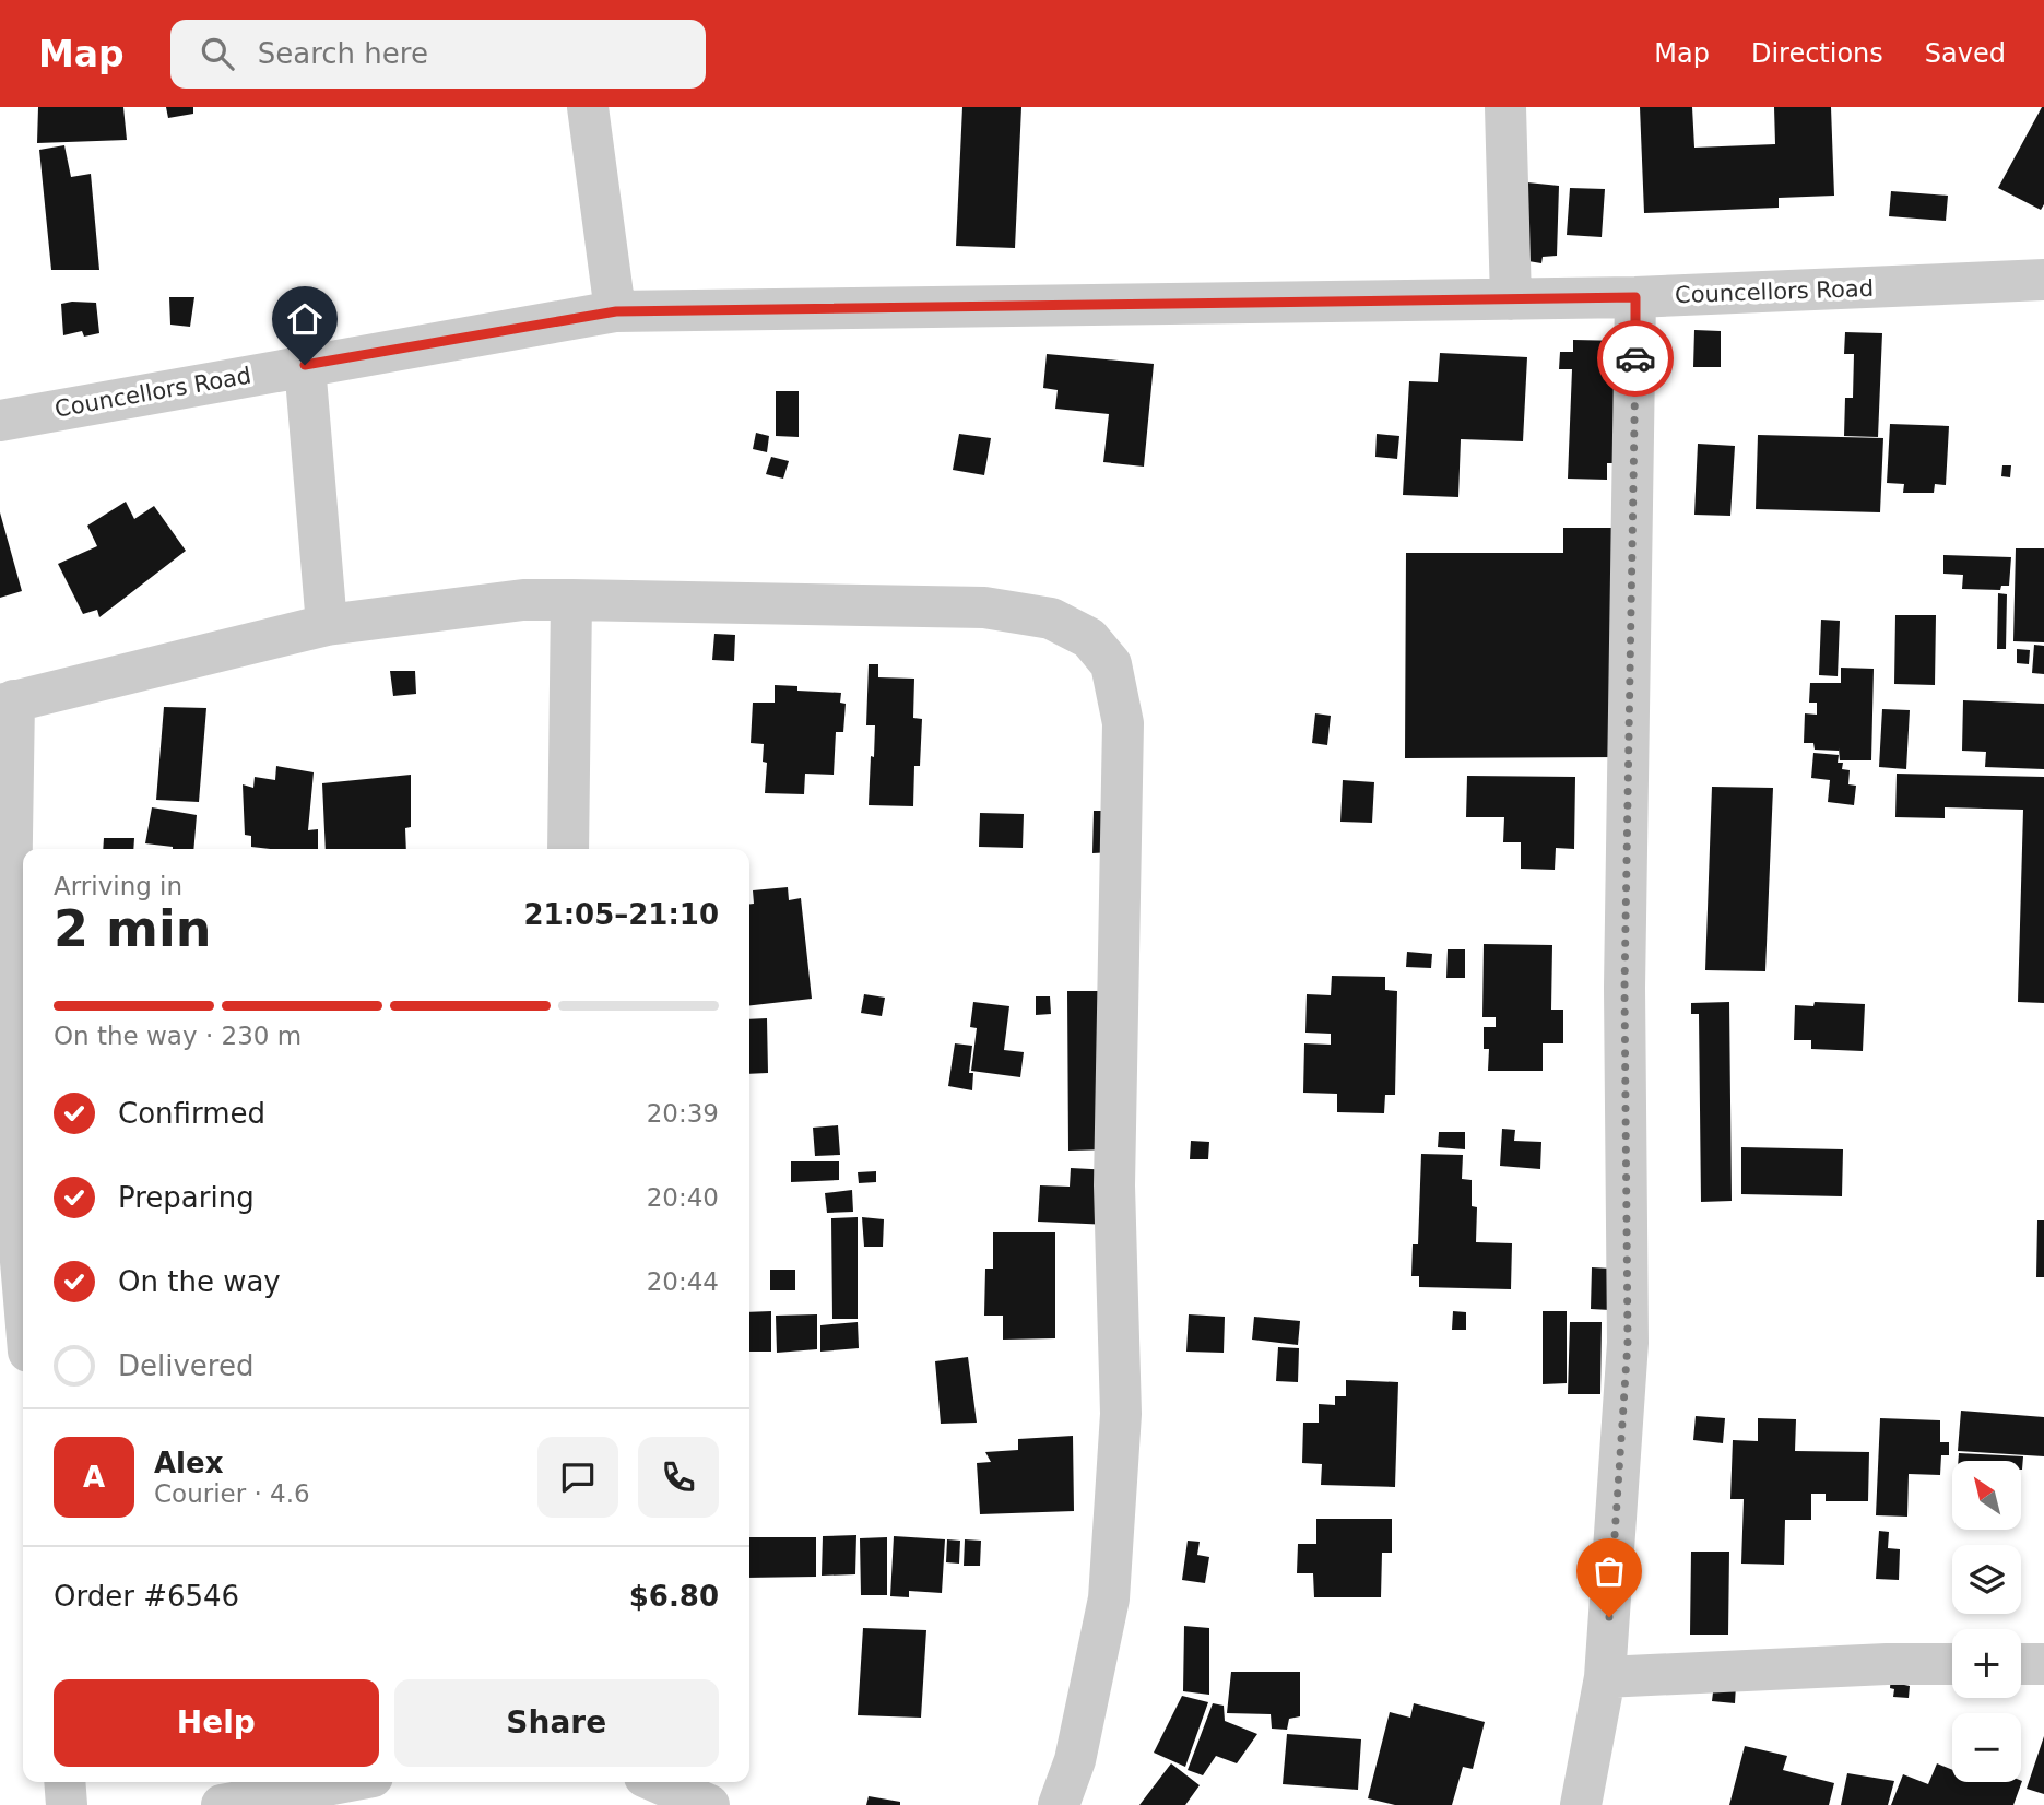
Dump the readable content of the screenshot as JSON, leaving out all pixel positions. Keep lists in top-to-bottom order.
{
  "streets": {
    "street": ["Councellors Road"]
  },
  "north": "top left",
  "page": {
    "header": "Map",
    "search": "Search here",
    "nav": ["Map", "Directions", "Saved"],
    "heading": ["2 min", "Arriving in", "21:05–21:10"],
    "panel": [
      "Alex",
      "Courier · 4.6",
      "Order #6546",
      "$6.80"
    ],
    "bar": "On the way · 230 m",
    "list": [
      ["Confirmed", "20:39"],
      ["Preparing", "20:40"],
      ["On the way", "20:44"],
      "Delivered"
    ],
    "round": "A",
    "map_buttons": ["+", "−"],
    "buttons": ["Help", "Share"]
  }
}
